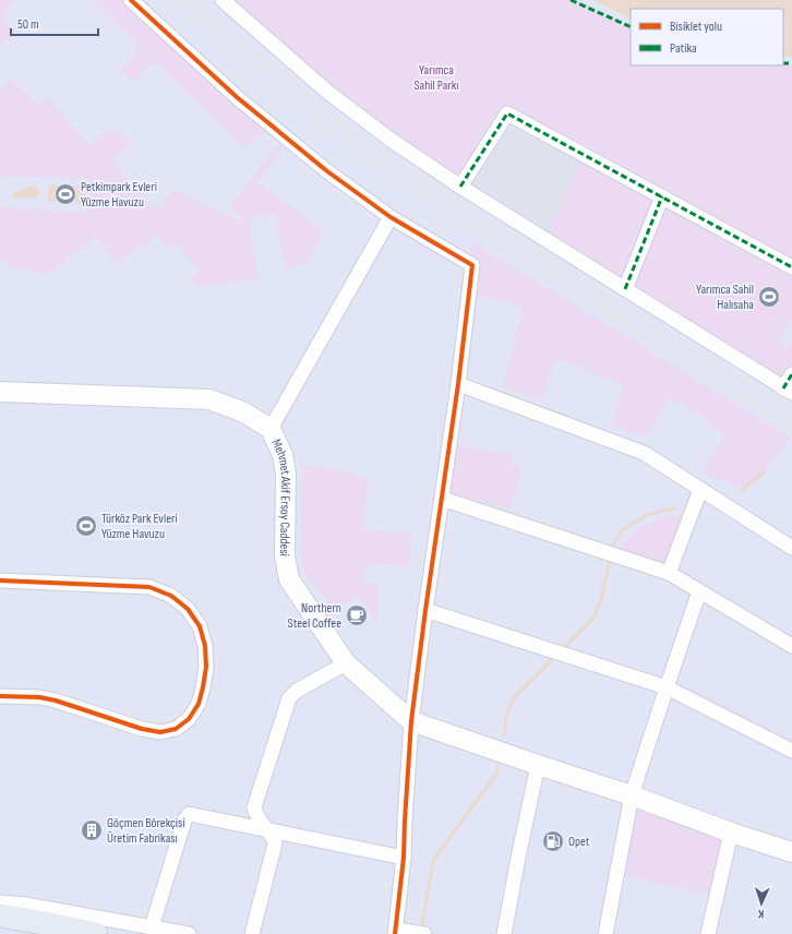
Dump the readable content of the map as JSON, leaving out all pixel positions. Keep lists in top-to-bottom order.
{
  "streets": {
    "main road": ["Mehmet Akif Ersoy Caddesi"]
  },
  "parks": ["Yarımca Sahil Parkı"],
  "places": {
    "sports": ["Petkimpark Evleri Yüzme Havuzu", "Yarımca Sahil Halısaha", "Türköz Park Evleri Yüzme Havuzu"],
    "cafe": ["Northern Steel Coffee"],
    "building": ["Göçmen Börekçisi Üretim Fabrikası"],
    "fuel station": ["Opet"]
  },
  "legend": ["Bisiklet yolu", "Patika"],
  "scale_bar": "50 m",
  "north": "bottom"
}
